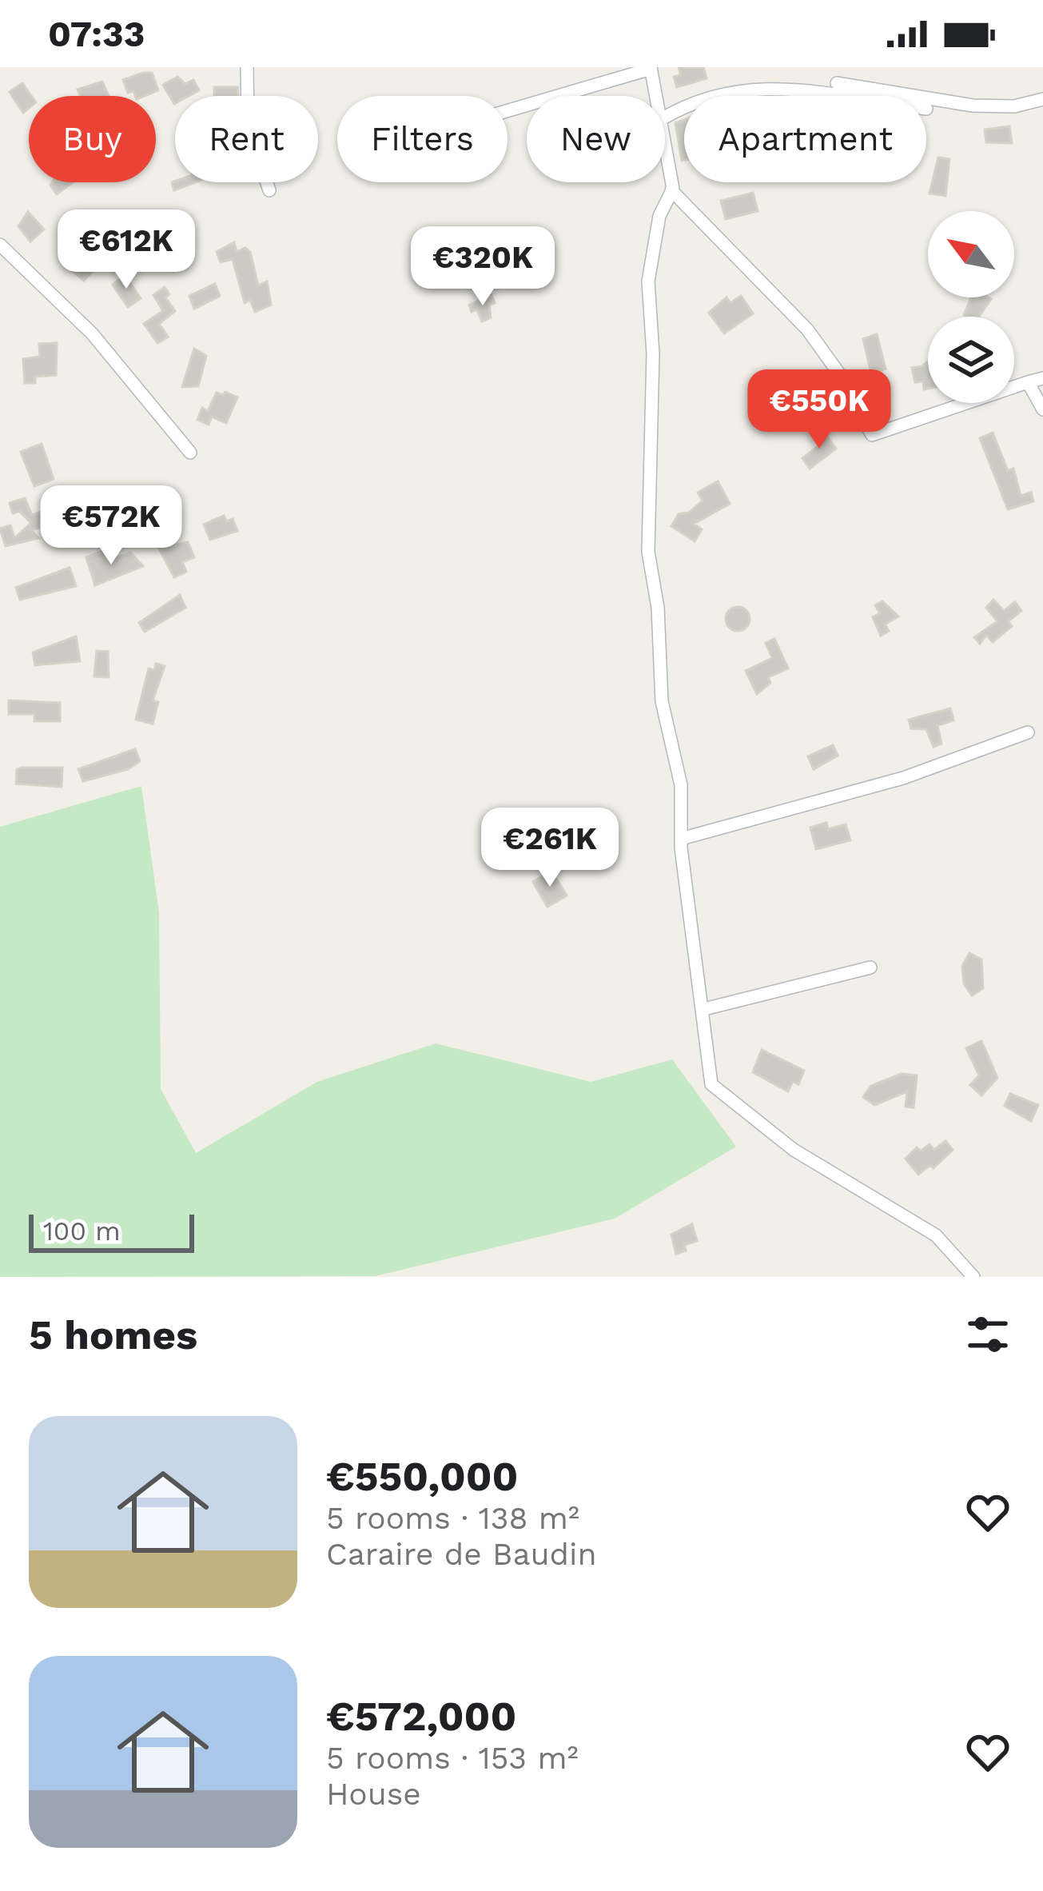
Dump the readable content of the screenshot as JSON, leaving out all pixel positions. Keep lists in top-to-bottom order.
{
  "scale_bar": "100 m",
  "north": "top left",
  "page": {
    "status": "07:33",
    "chip": [
      "Buy",
      "Rent",
      "Filters",
      "New",
      "Apartment"
    ],
    "price": [
      "€612K",
      "€320K",
      "€550K",
      "€572K",
      "€261K"
    ],
    "scale": "100 m",
    "heading": "5 homes",
    "list": [
      {
        "name": "€550,000",
        "note": "5 rooms · 138 m² · Caraire de Baudin"
      },
      {
        "name": "€572,000",
        "note": "5 rooms · 153 m² · House"
      }
    ]
  }
}
